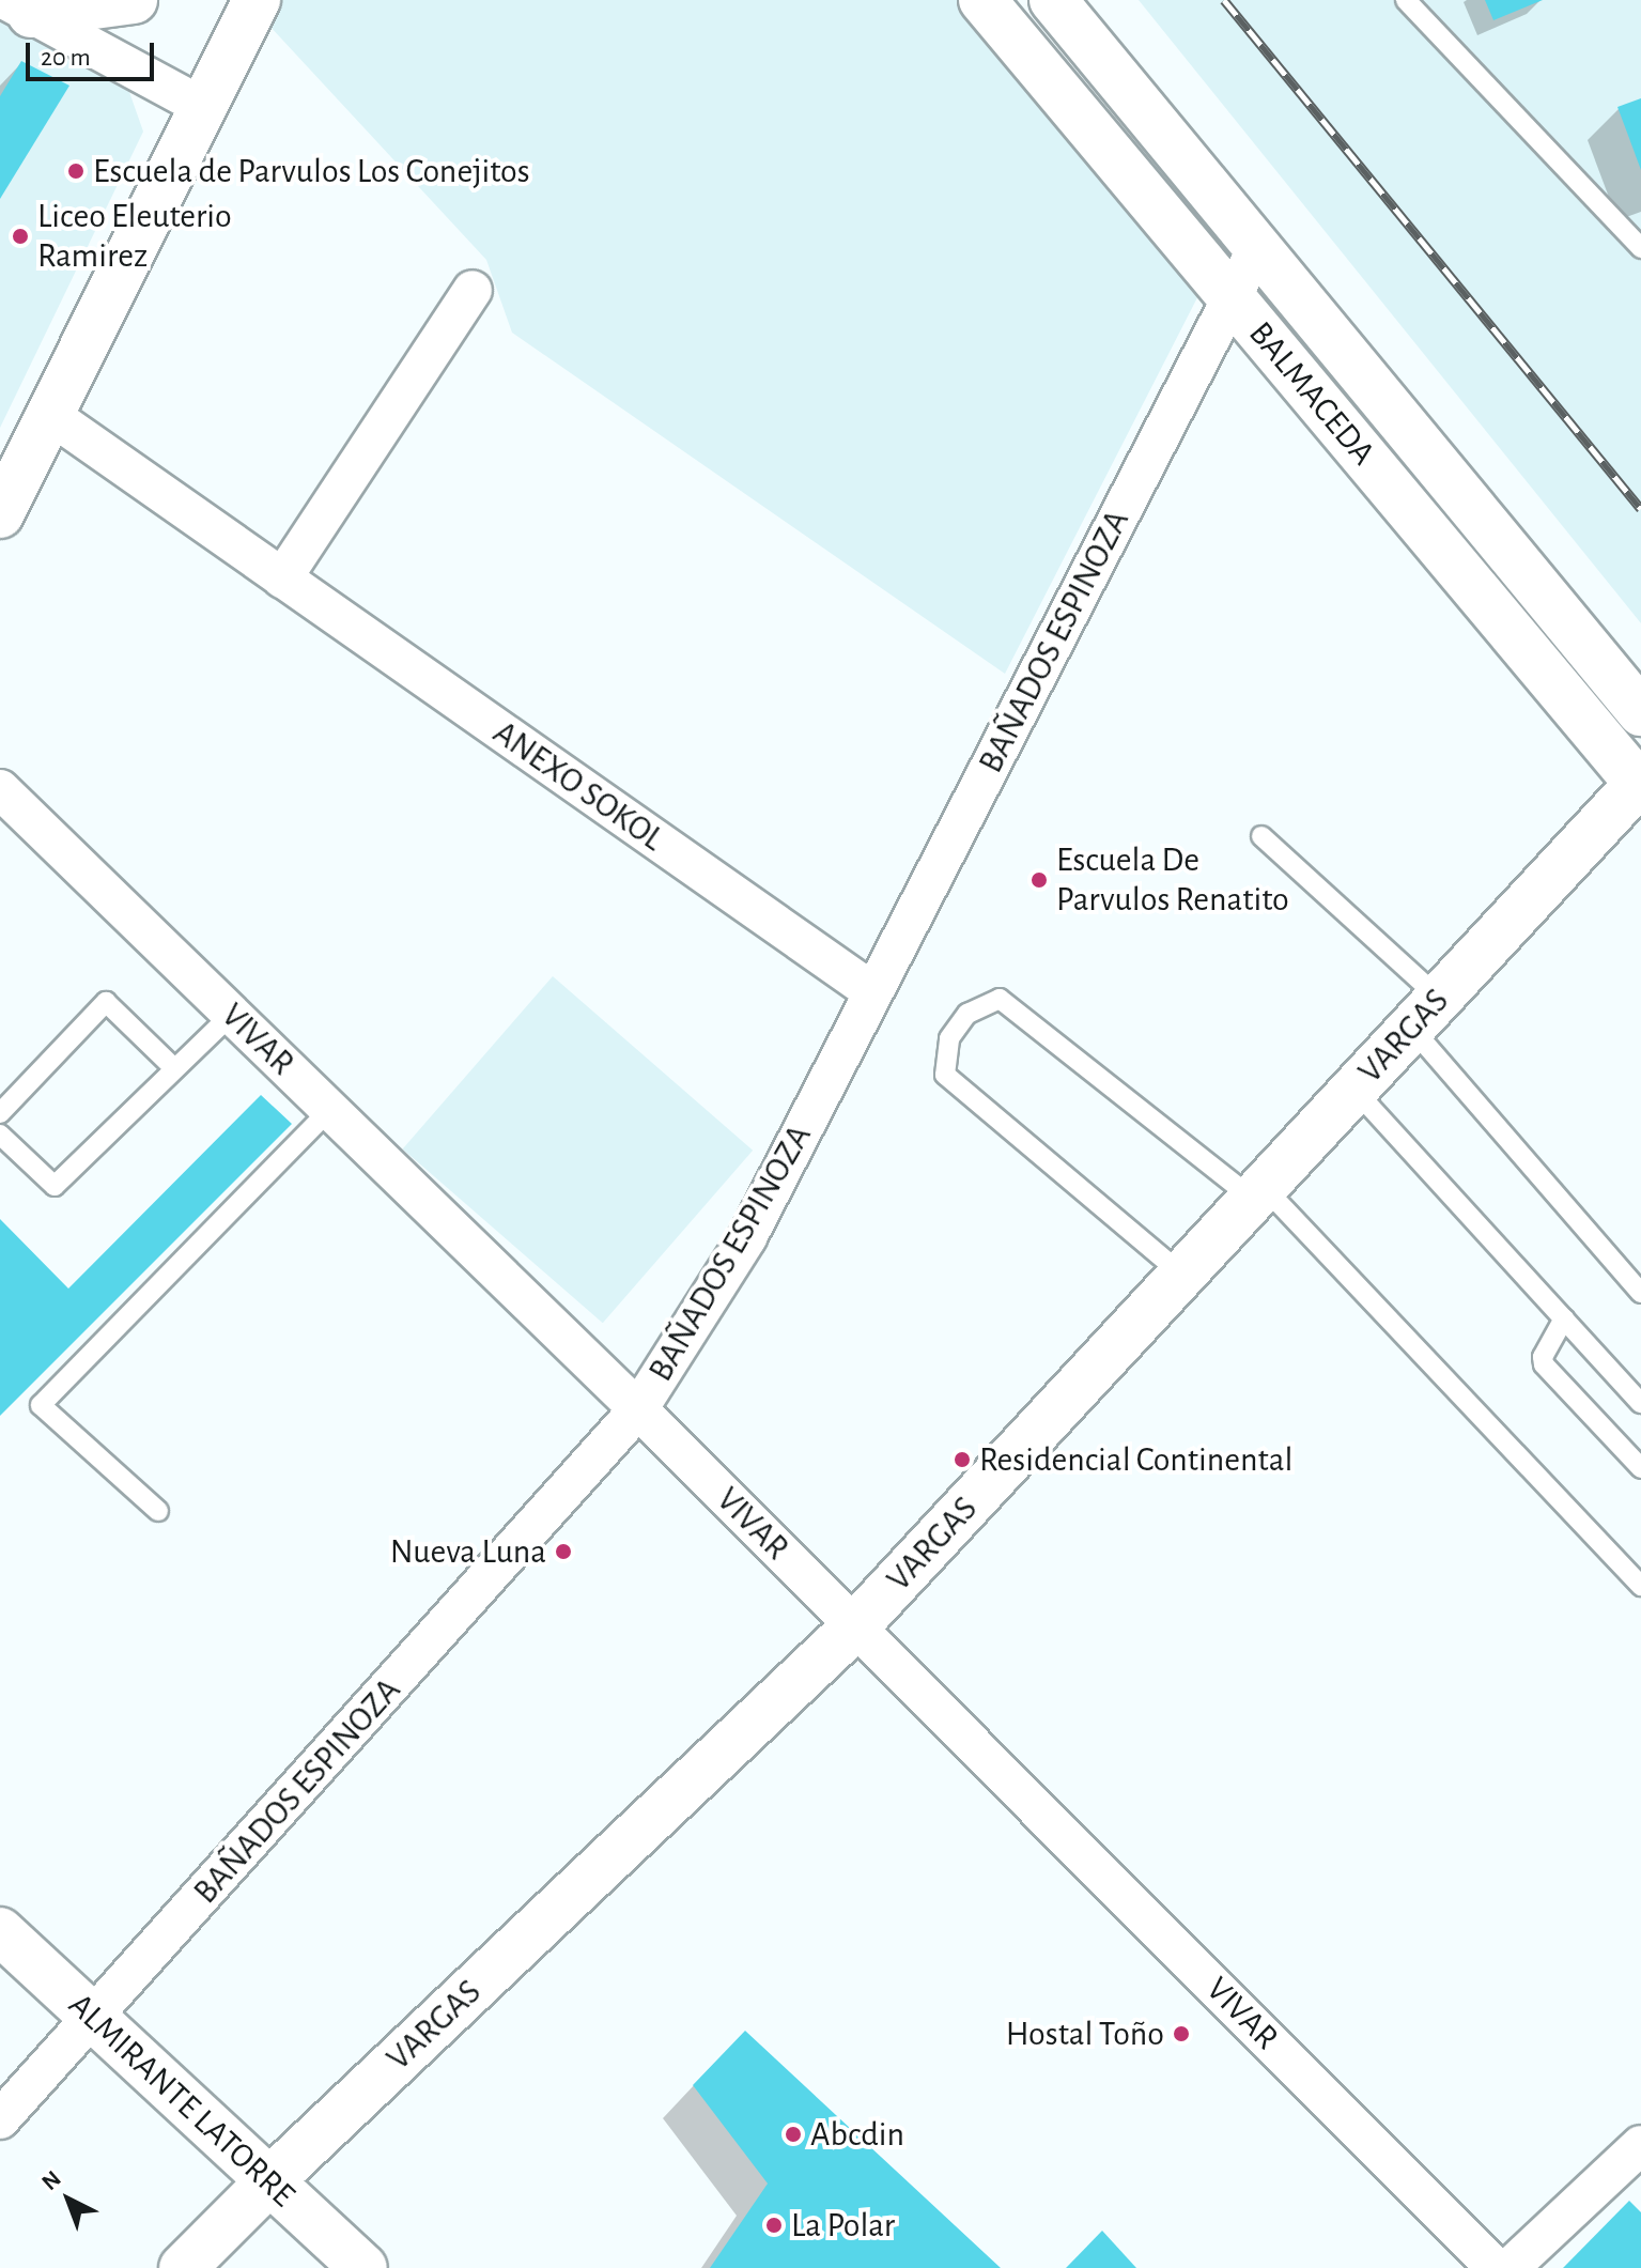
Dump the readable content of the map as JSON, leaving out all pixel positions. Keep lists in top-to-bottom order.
{
  "streets": {
    "main road": ["BALMACEDA", "VARGAS", "ALMIRANTE LATORRE"],
    "street": ["BAÑADOS ESPINOZA", "ANEXO SOKOL", "VIVAR"]
  },
  "crossings": [
    ["BALMACEDA", "BAÑADOS ESPINOZA"],
    ["BALMACEDA", "VARGAS"],
    ["BAÑADOS ESPINOZA", "ANEXO SOKOL"],
    ["BAÑADOS ESPINOZA", "VIVAR"],
    ["BAÑADOS ESPINOZA", "ALMIRANTE LATORRE"],
    ["VARGAS", "VIVAR"],
    ["VARGAS", "ALMIRANTE LATORRE"]
  ],
  "places": [
    "Escuela de Parvulos Los Conejitos",
    "Liceo Eleuterio Ramirez",
    "Escuela De Parvulos Renatito",
    "Residencial Continental",
    "Nueva Luna",
    "Hostal Toño",
    "Abcdin",
    "La Polar"
  ],
  "scale_bar": "20 m",
  "north": "top left"
}
